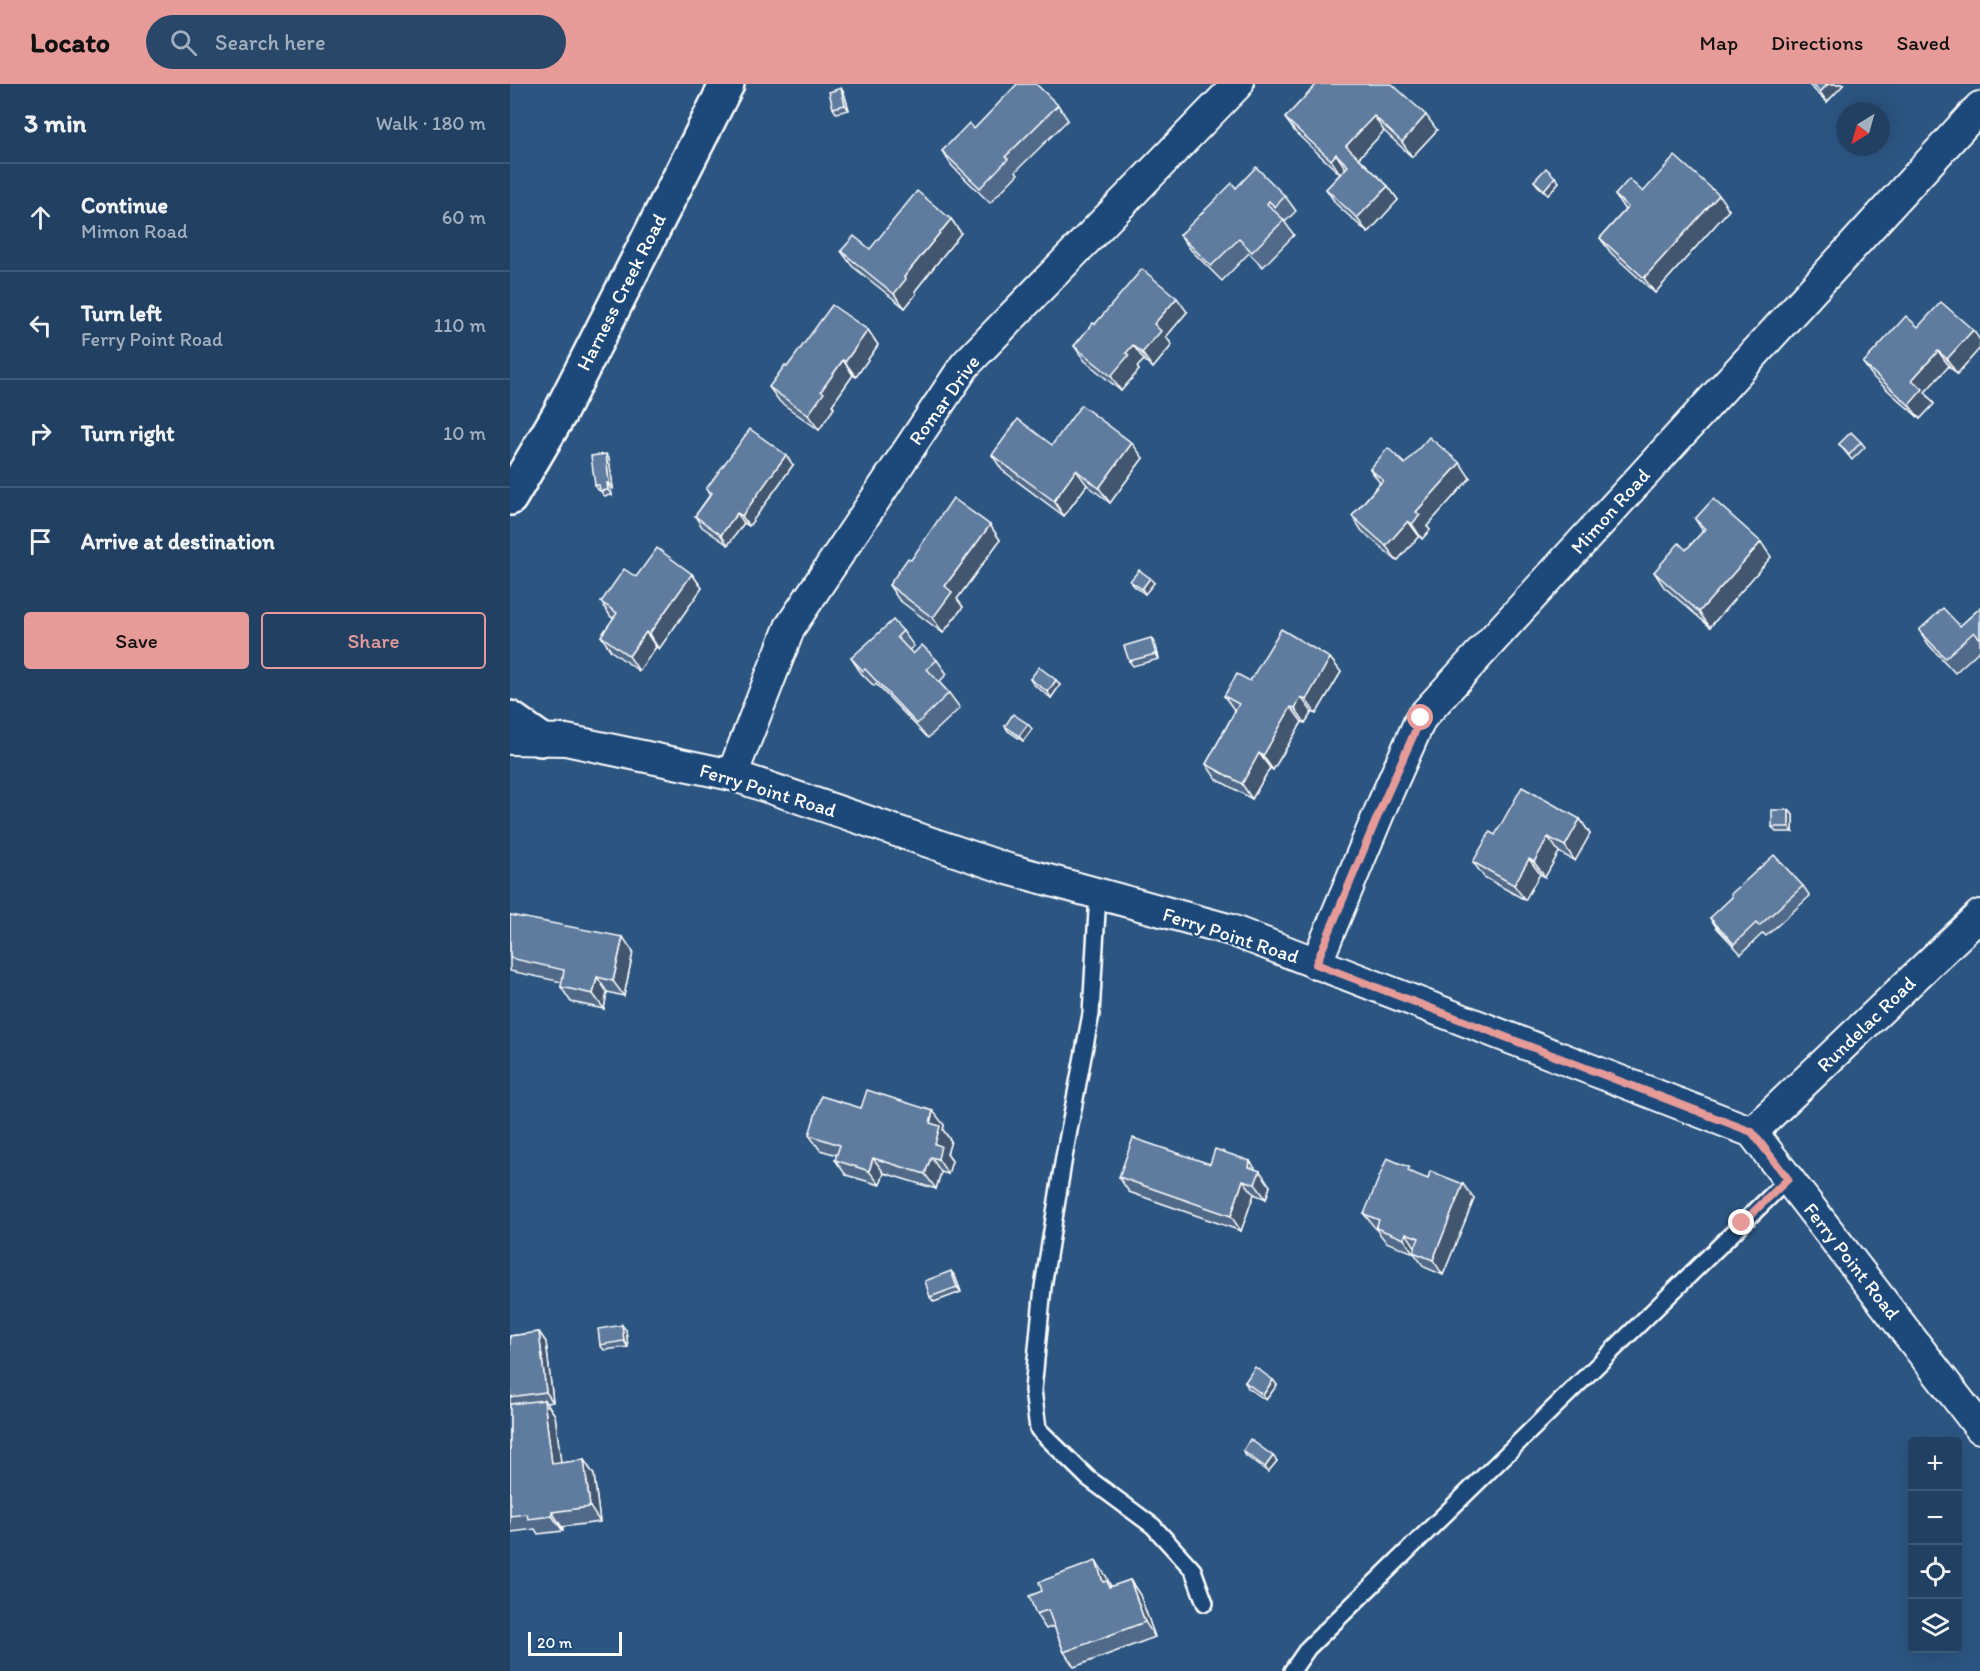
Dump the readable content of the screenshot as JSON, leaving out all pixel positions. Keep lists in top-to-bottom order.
{
  "streets": {
    "street": [
      "Harness Creek Road",
      "Romar Drive",
      "Mimon Road",
      "Ferry Point Road",
      "Rundelac Road"
    ]
  },
  "crossings": [
    ["Romar Drive", "Ferry Point Road"],
    ["Mimon Road", "Ferry Point Road"],
    ["Ferry Point Road", "Rundelac Road"]
  ],
  "scale_bar": "20 m",
  "north": "bottom left",
  "page": {
    "header": "Locato",
    "search": "Search here",
    "nav": ["Map", "Directions", "Saved"],
    "heading": ["3 min", "Walk · 180 m"],
    "list": [
      ["Continue", "Mimon Road", "60 m"],
      ["Turn left", "Ferry Point Road", "110 m"],
      ["Turn right", "10 m"],
      "Arrive at destination"
    ],
    "buttons": ["Save", "Share"],
    "map_buttons": ["+", "−"],
    "scale": "20 m"
  }
}
